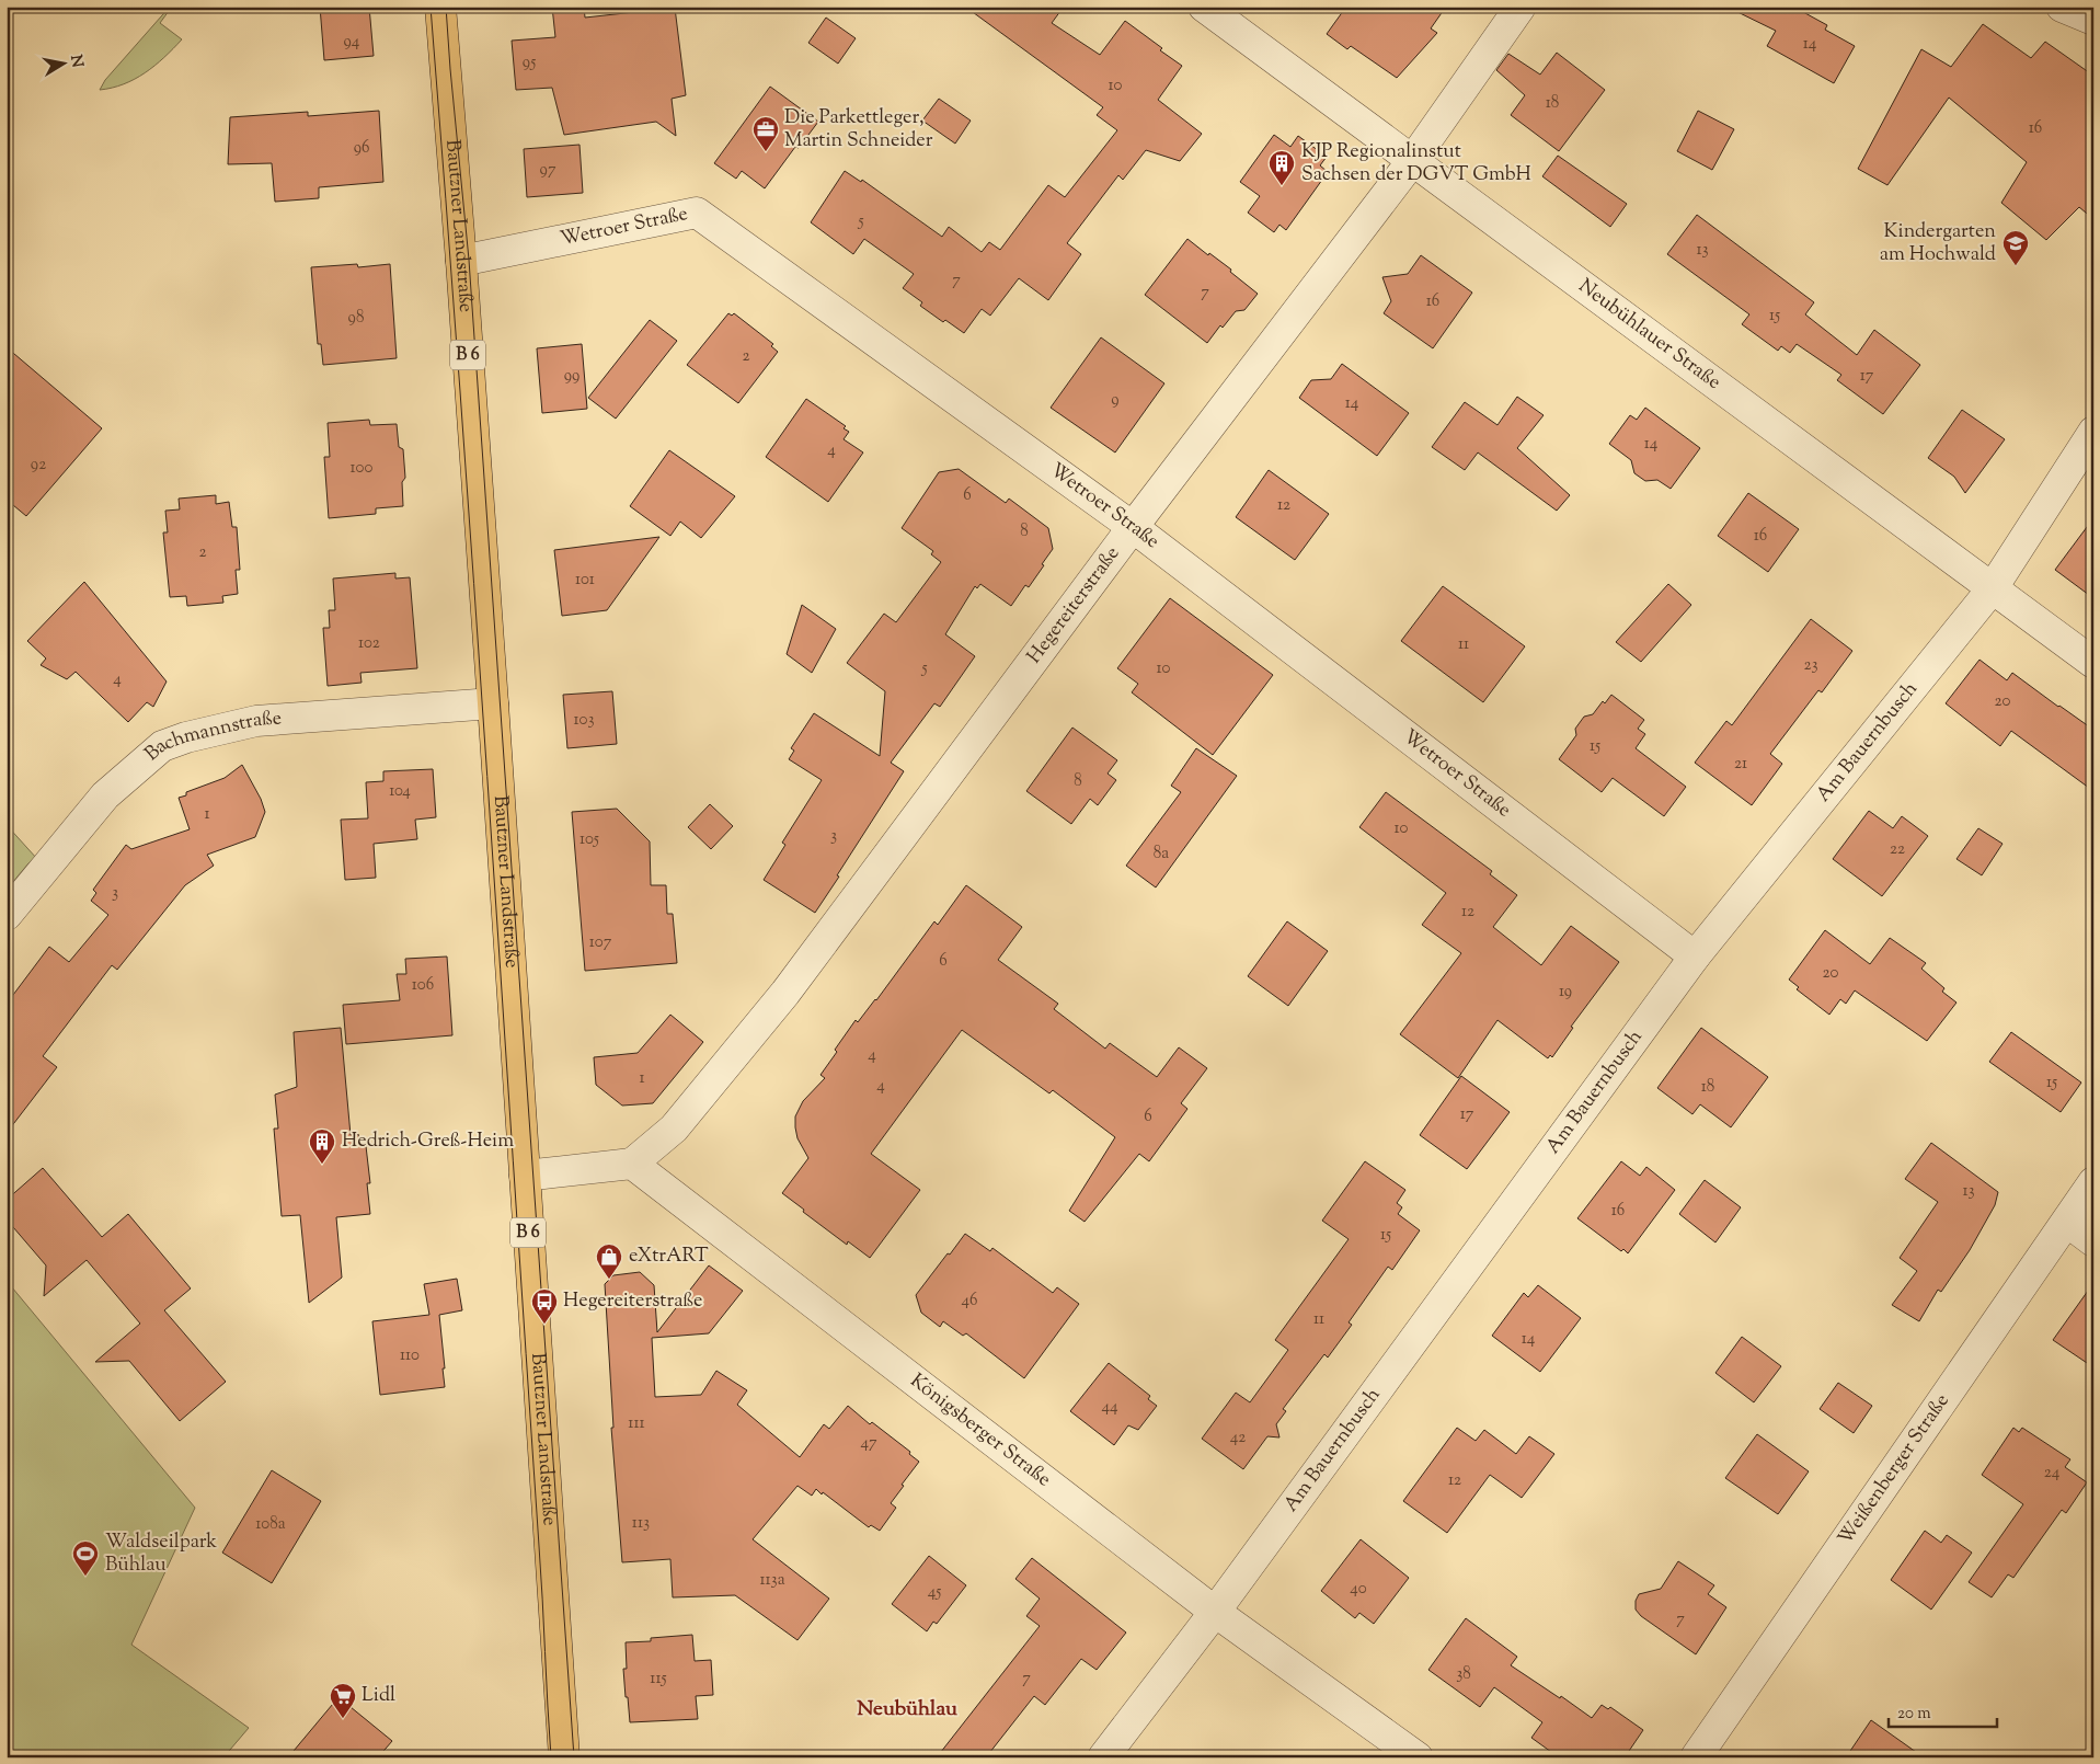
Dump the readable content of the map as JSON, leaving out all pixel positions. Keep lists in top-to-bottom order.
{
  "streets": {
    "main road": ["Bautzner Landstraße", "B 6"],
    "street": [
      "Wetroer Straße",
      "Neubühlauer Straße",
      "Hegereiterstraße",
      "Bachmannstraße",
      "Am Bauernbusch",
      "Königsberger Straße",
      "Weißenberger Straße"
    ]
  },
  "crossings": [
    ["Bautzner Landstraße", "Wetroer Straße"],
    ["Bautzner Landstraße", "Bachmannstraße"],
    ["Wetroer Straße", "Hegereiterstraße"],
    ["Wetroer Straße", "Am Bauernbusch"],
    ["Neubühlauer Straße", "Hegereiterstraße"],
    ["Neubühlauer Straße", "Am Bauernbusch"],
    ["Hegereiterstraße", "Königsberger Straße"],
    ["Am Bauernbusch", "Königsberger Straße"]
  ],
  "districts": ["Neubühlau"],
  "places": {
    "office": ["Die Parkettleger, Martin Schneider"],
    "building": ["KJP Regionalinstut Sachsen der DGVT GmbH", "Hedrich-Greß-Heim"],
    "school or university": ["Kindergarten am Hochwald"],
    "shop": ["eXtrART"],
    "bus stop": ["Hegereiterstraße"],
    "sports": ["Waldseilpark Bühlau"],
    "supermarket": ["Lidl"]
  },
  "house_numbers": [
    "94",
    "14",
    "95",
    "10",
    "18",
    "16",
    "96",
    "97",
    "5",
    "13",
    "7",
    "7",
    "16",
    "15",
    "98",
    "2",
    "99",
    "17",
    "9",
    "14",
    "14",
    "4",
    "92",
    "100",
    "6",
    "12",
    "8",
    "16",
    "2",
    "101",
    "102",
    "11",
    "23",
    "5",
    "10",
    "4",
    "20",
    "103",
    "15",
    "21",
    "8",
    "104",
    "1",
    "10",
    "3",
    "105",
    "22",
    "8a",
    "3",
    "12",
    "107",
    "6",
    "20",
    "106",
    "19",
    "4",
    "1",
    "15",
    "4",
    "18",
    "17",
    "6",
    "13",
    "16",
    "15",
    "46",
    "11",
    "14",
    "110",
    "44",
    "111",
    "42",
    "47",
    "24",
    "12",
    "113",
    "108a",
    "113a",
    "40",
    "45",
    "7",
    "38",
    "115",
    "7"
  ],
  "scale_bar": "20 m",
  "north": "right"
}
